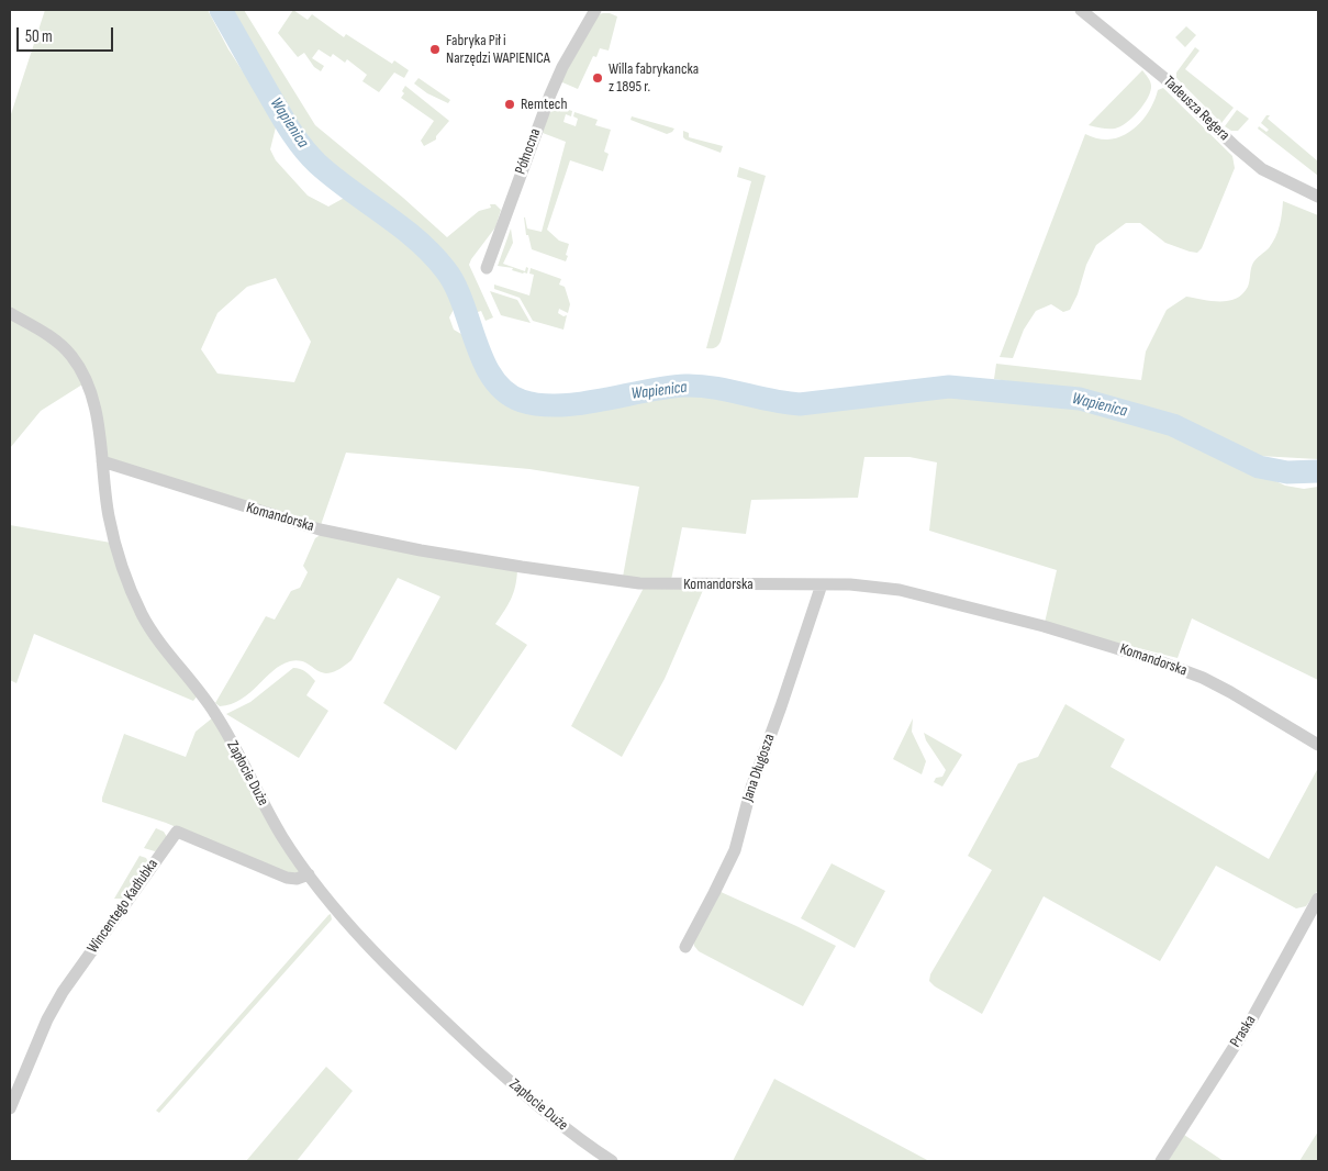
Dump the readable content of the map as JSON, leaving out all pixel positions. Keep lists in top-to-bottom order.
{
  "streets": {
    "street": [
      "Tadeusza Regera",
      "Północna",
      "Komandorska",
      "Jana Długosza",
      "Zapłocie Duże",
      "Wincentego Kadłubka",
      "Praska"
    ]
  },
  "crossings": [
    ["Komandorska", "Jana Długosza"],
    ["Komandorska", "Zapłocie Duże"],
    ["Zapłocie Duże", "Wincentego Kadłubka"]
  ],
  "water": ["Wapienica"],
  "places": ["Fabryka Pił i Narzędzi WAPIENICA", "Willa fabrykancka z 1895 r.", "Remtech"],
  "scale_bar": "50 m"
}
